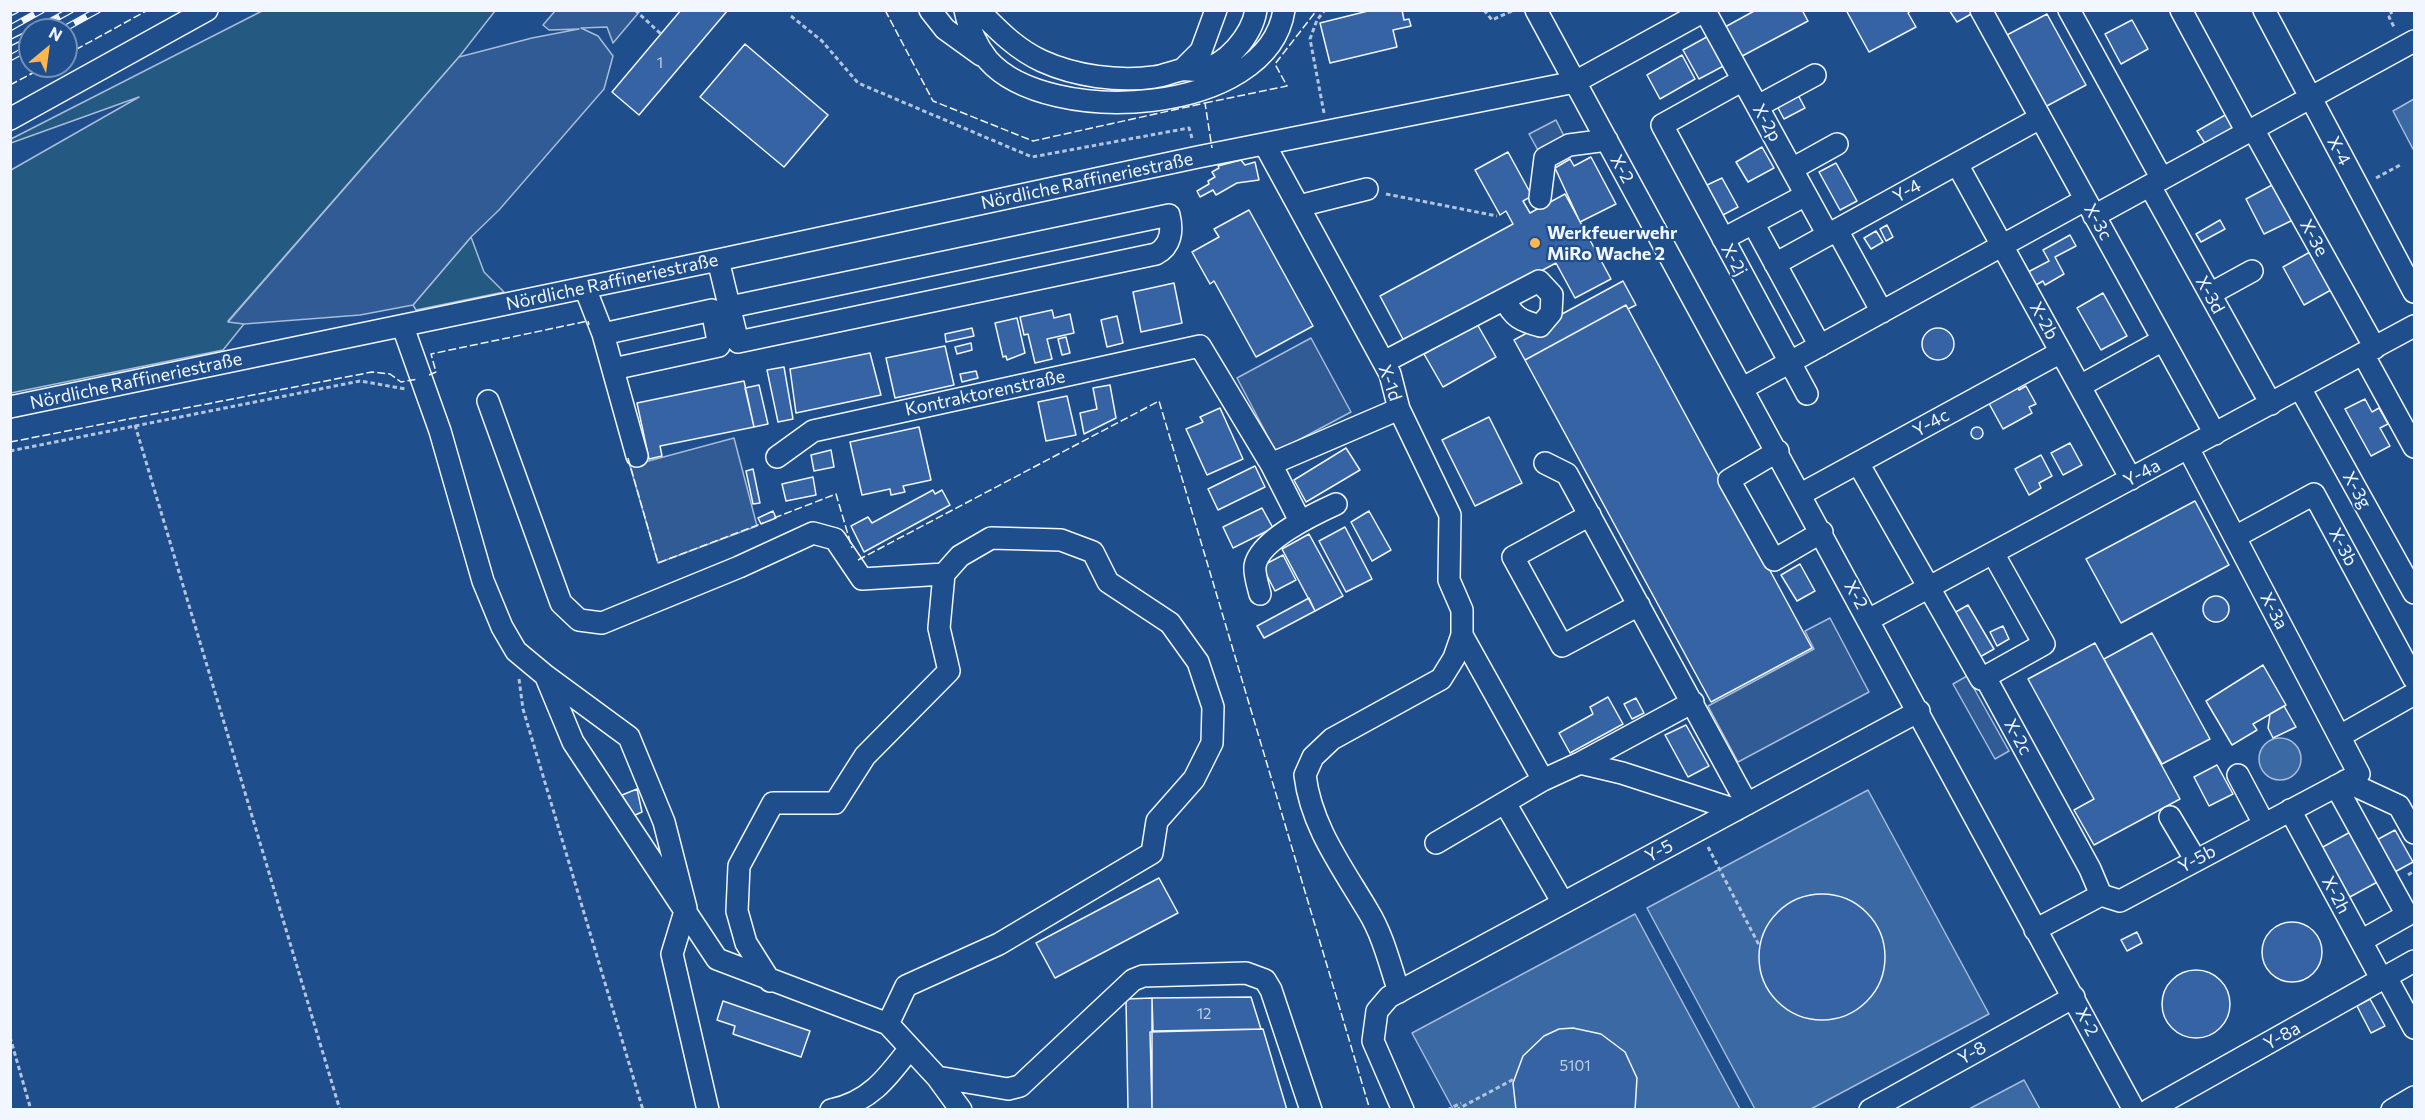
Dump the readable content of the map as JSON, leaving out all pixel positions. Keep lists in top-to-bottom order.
{
  "streets": {
    "street": [
      "X-2p",
      "X-4",
      "X-2",
      "Nördliche Raffineriestraße",
      "Y-4",
      "X-3c",
      "X-3e",
      "X-2j",
      "X-3d",
      "X-2b",
      "X-1d",
      "Kontraktorenstraße",
      "Y-4c",
      "Y-4a",
      "X-3g",
      "X-3b",
      "X-3a",
      "X-2c",
      "Y-5",
      "Y-5b",
      "X-2h",
      "Y-8a",
      "Y-8"
    ]
  },
  "crossings": [
    ["X-2p", "Y-4"],
    ["X-2p", "X-2j"],
    ["X-2", "Y-4c"],
    ["X-2", "Y-4a"],
    ["X-2", "Y-5"],
    ["X-2", "Y-8"],
    ["Y-4", "X-3c"],
    ["Y-4", "X-2b"],
    ["X-3c", "Y-4a"],
    ["X-3e", "Y-4a"],
    ["X-3d", "Y-4a"],
    ["X-2b", "Y-4c"],
    ["X-2b", "Y-4a"],
    ["X-1d", "Kontraktorenstraße"],
    ["Y-4c", "X-2c"],
    ["Y-4a", "X-3g"],
    ["Y-4a", "X-3a"],
    ["Y-4a", "X-2c"],
    ["X-3b", "X-3a"],
    ["X-3a", "Y-5b"],
    ["X-3a", "X-2h"],
    ["X-2c", "Y-5b"],
    ["Y-5b", "X-2h"],
    ["X-2h", "Y-8a"]
  ],
  "places": ["Werkfeuerwehr MiRo Wache 2"],
  "house_numbers": ["1", "12", "5101"],
  "north": "top right"
}
